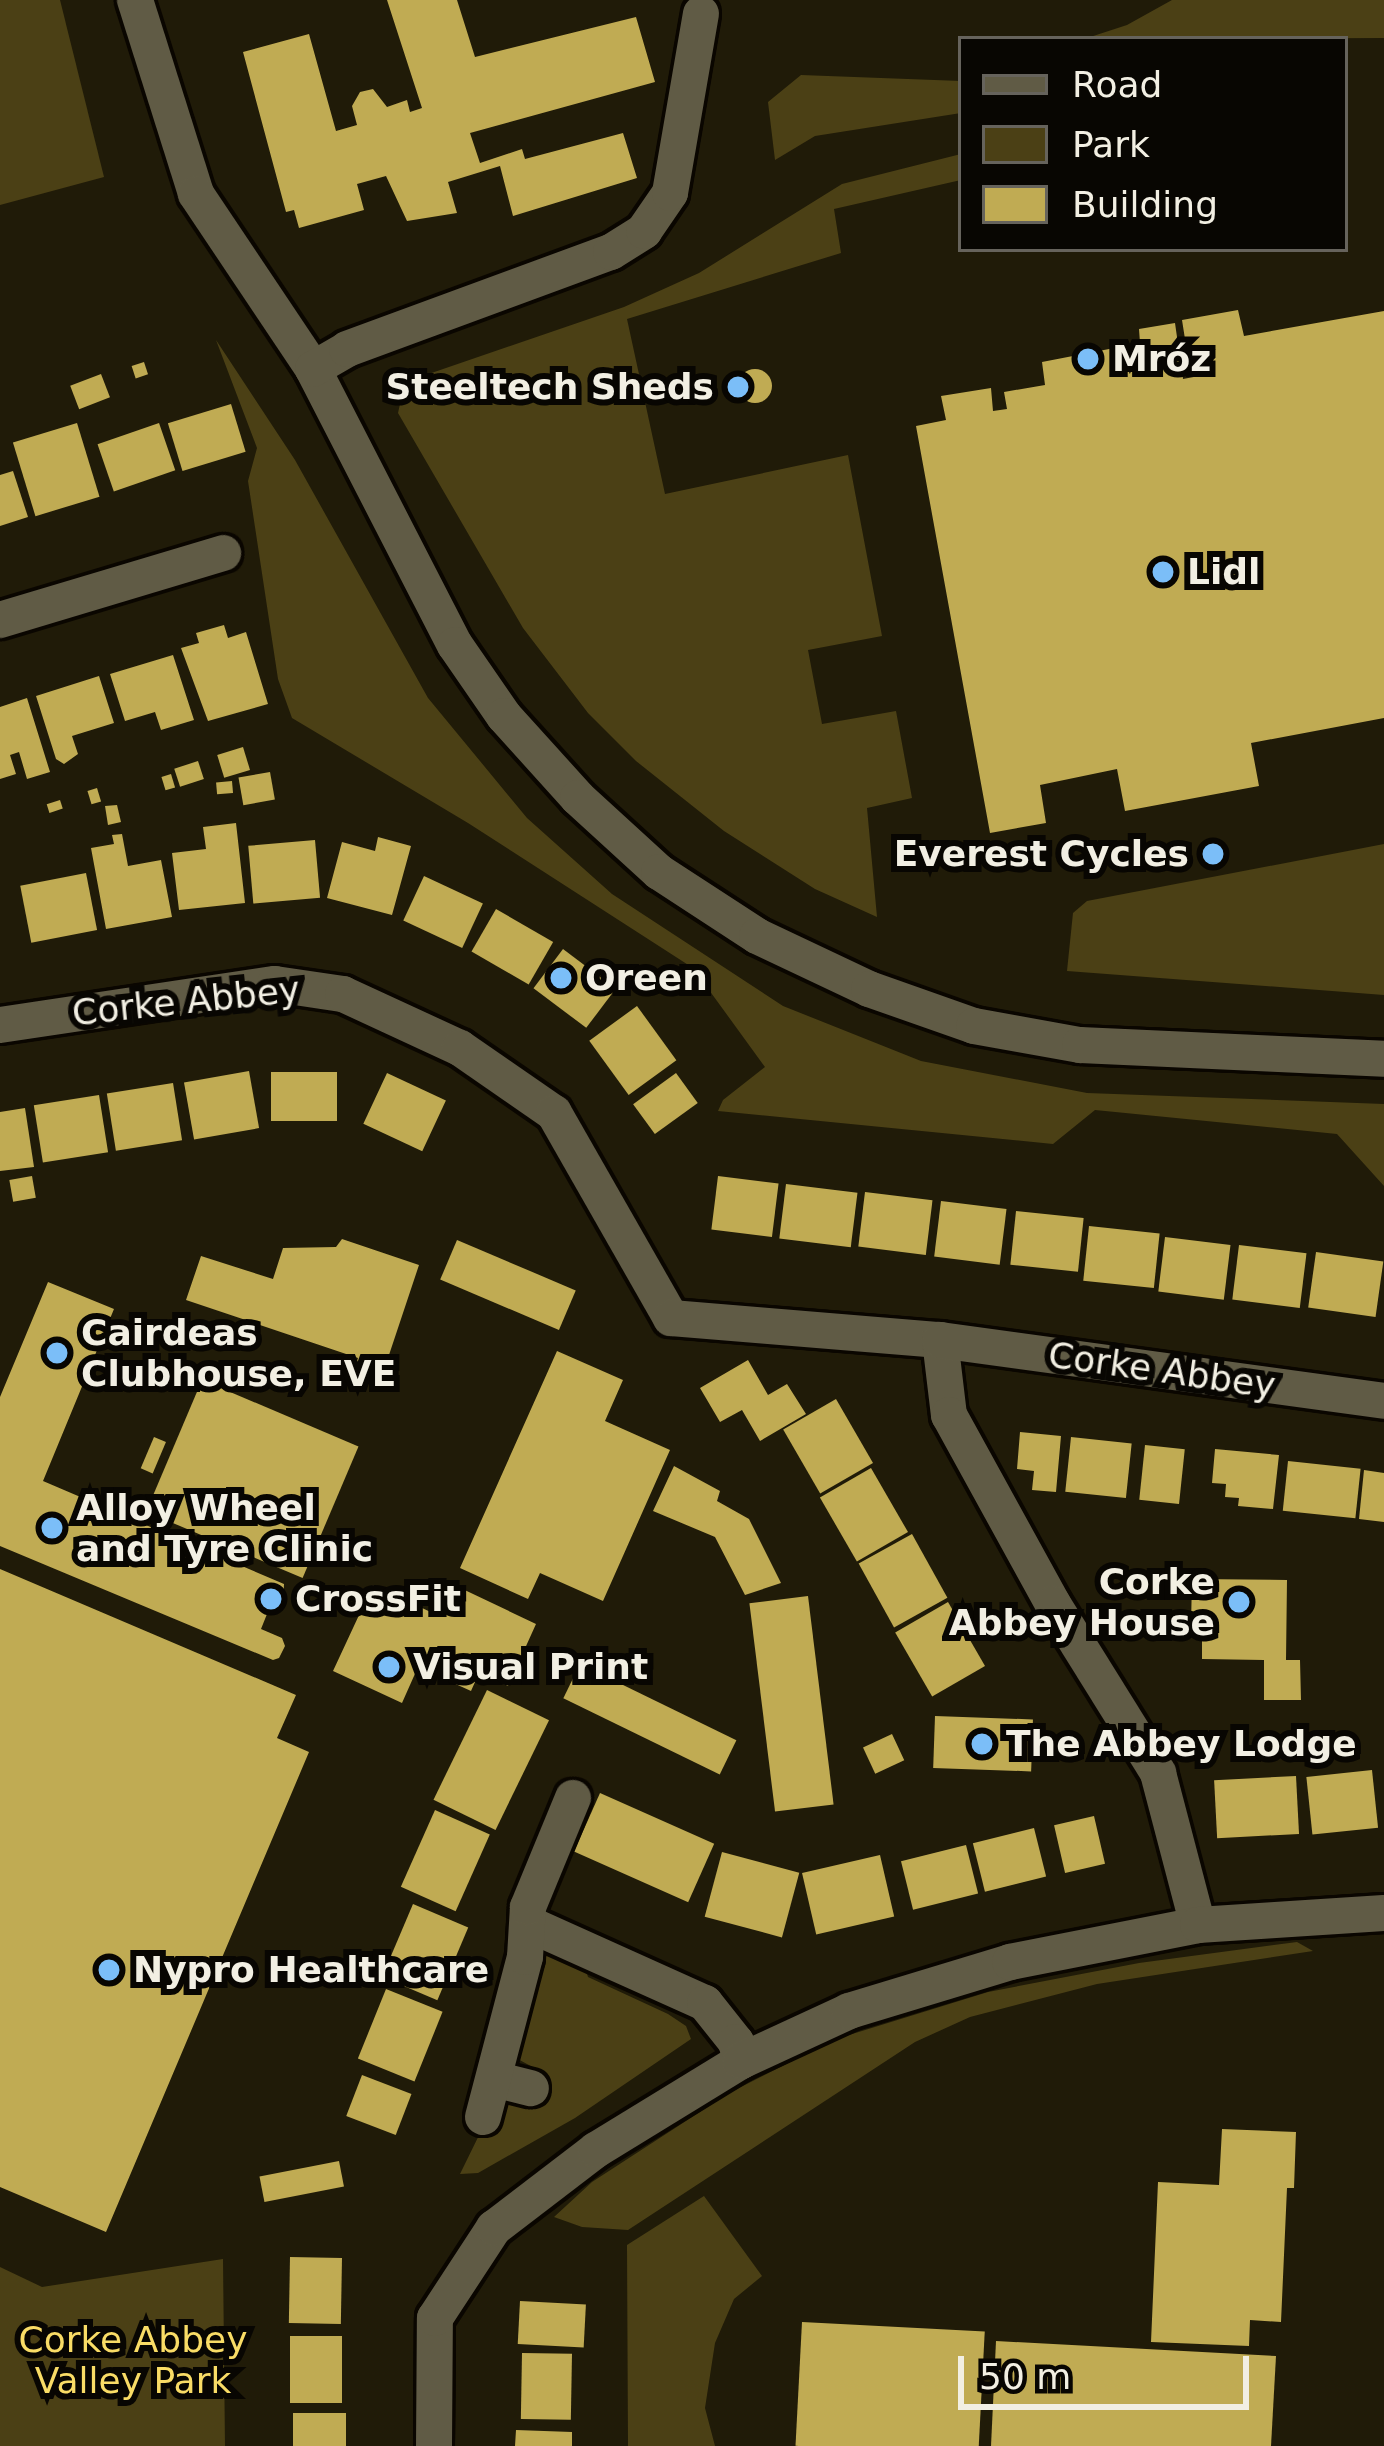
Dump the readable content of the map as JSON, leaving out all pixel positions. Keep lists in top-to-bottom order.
{
  "streets": {
    "street": ["Corke Abbey"]
  },
  "parks": ["Corke Abbey Valley Park"],
  "places": [
    "Mróz",
    "Steeltech Sheds",
    "Lidl",
    "Everest Cycles",
    "Oreen",
    "Cairdeas Clubhouse, EVE",
    "Alloy Wheel and Tyre Clinic",
    "CrossFit",
    "Corke Abbey House",
    "Visual Print",
    "The Abbey Lodge",
    "Nypro Healthcare"
  ],
  "legend": ["Road", "Park", "Building"],
  "scale_bar": "50 m"
}
